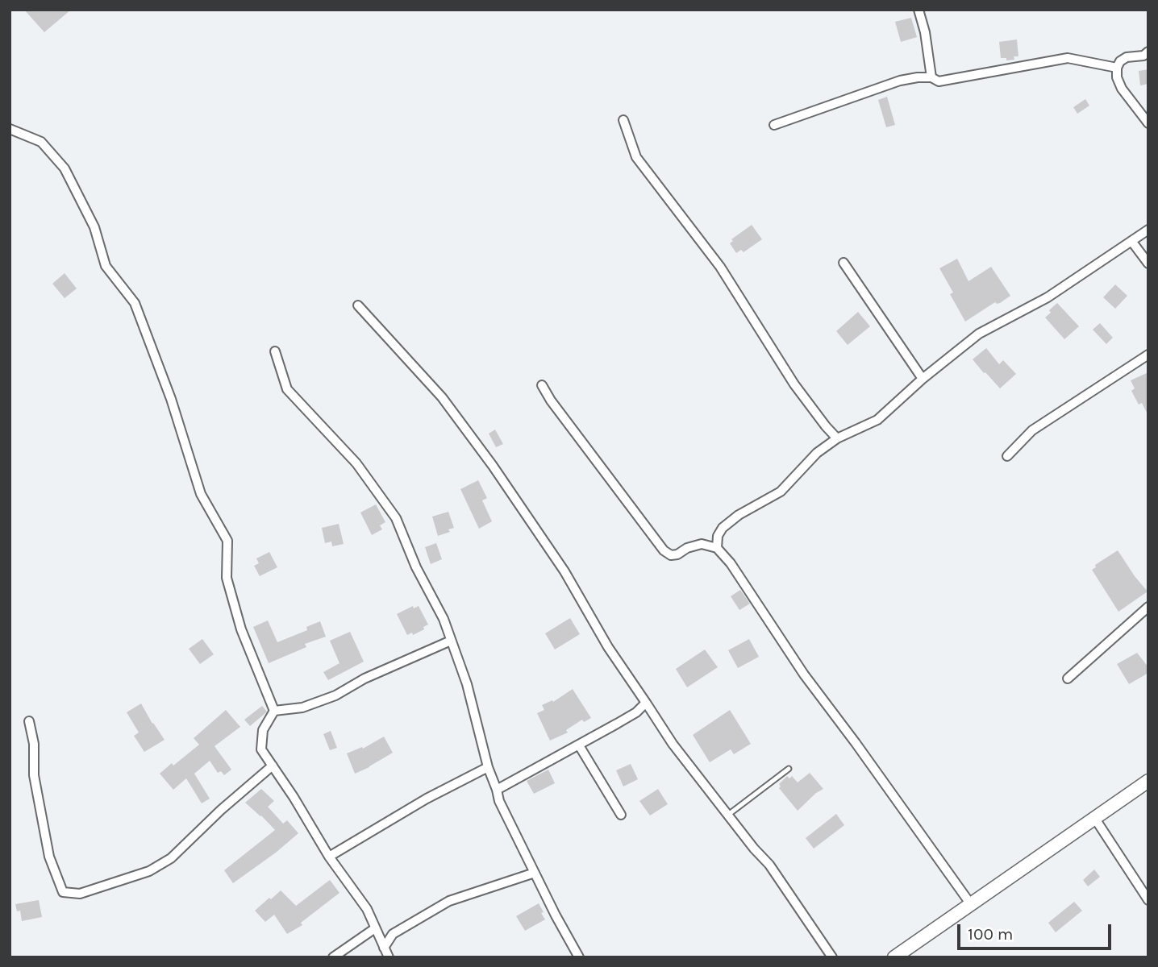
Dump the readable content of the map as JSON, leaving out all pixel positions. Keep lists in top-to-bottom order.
{
  "scale_bar": "100 m"
}
